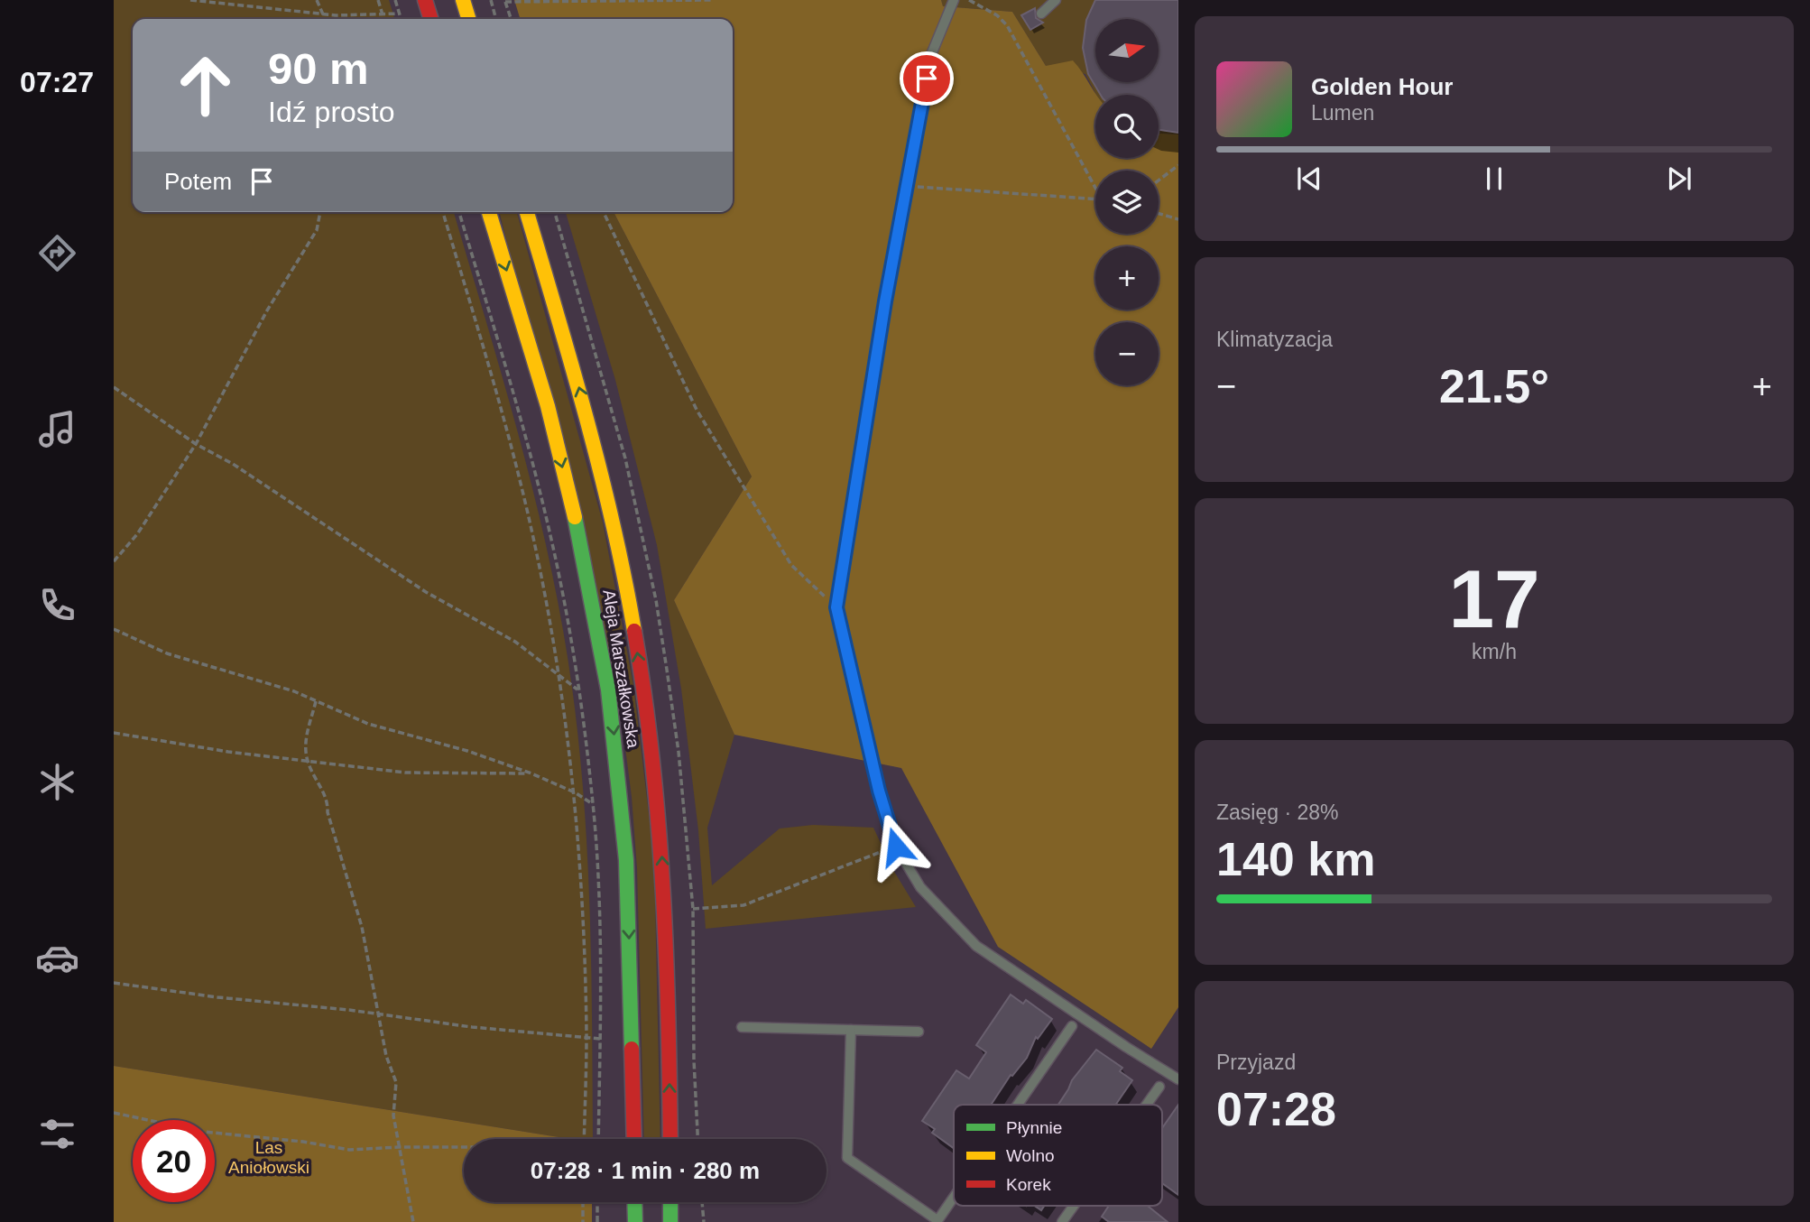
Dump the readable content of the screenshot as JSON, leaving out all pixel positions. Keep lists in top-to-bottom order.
{
  "streets": {
    "main road": ["Aleja Marszałkowska"]
  },
  "parks": ["Las Aniołowski"],
  "legend": ["Płynnie", "Wolno", "Korek"],
  "north": "right",
  "page": {
    "tabs": "07:27",
    "map_buttons": ["+", "−"],
    "turn": ["90 m", "Idź prosto"],
    "song": ["Golden Hour", "Lumen"],
    "then": "Potem",
    "tile": [
      "Klimatyzacja",
      ["17", "km/h"],
      ["Zasięg · 28%", "140 km"],
      ["Przyjazd", "07:28"]
    ],
    "heat": ["−", "21.5°", "+"],
    "limit": "20",
    "trip": "07:28 · 1 min · 280 m"
  }
}
